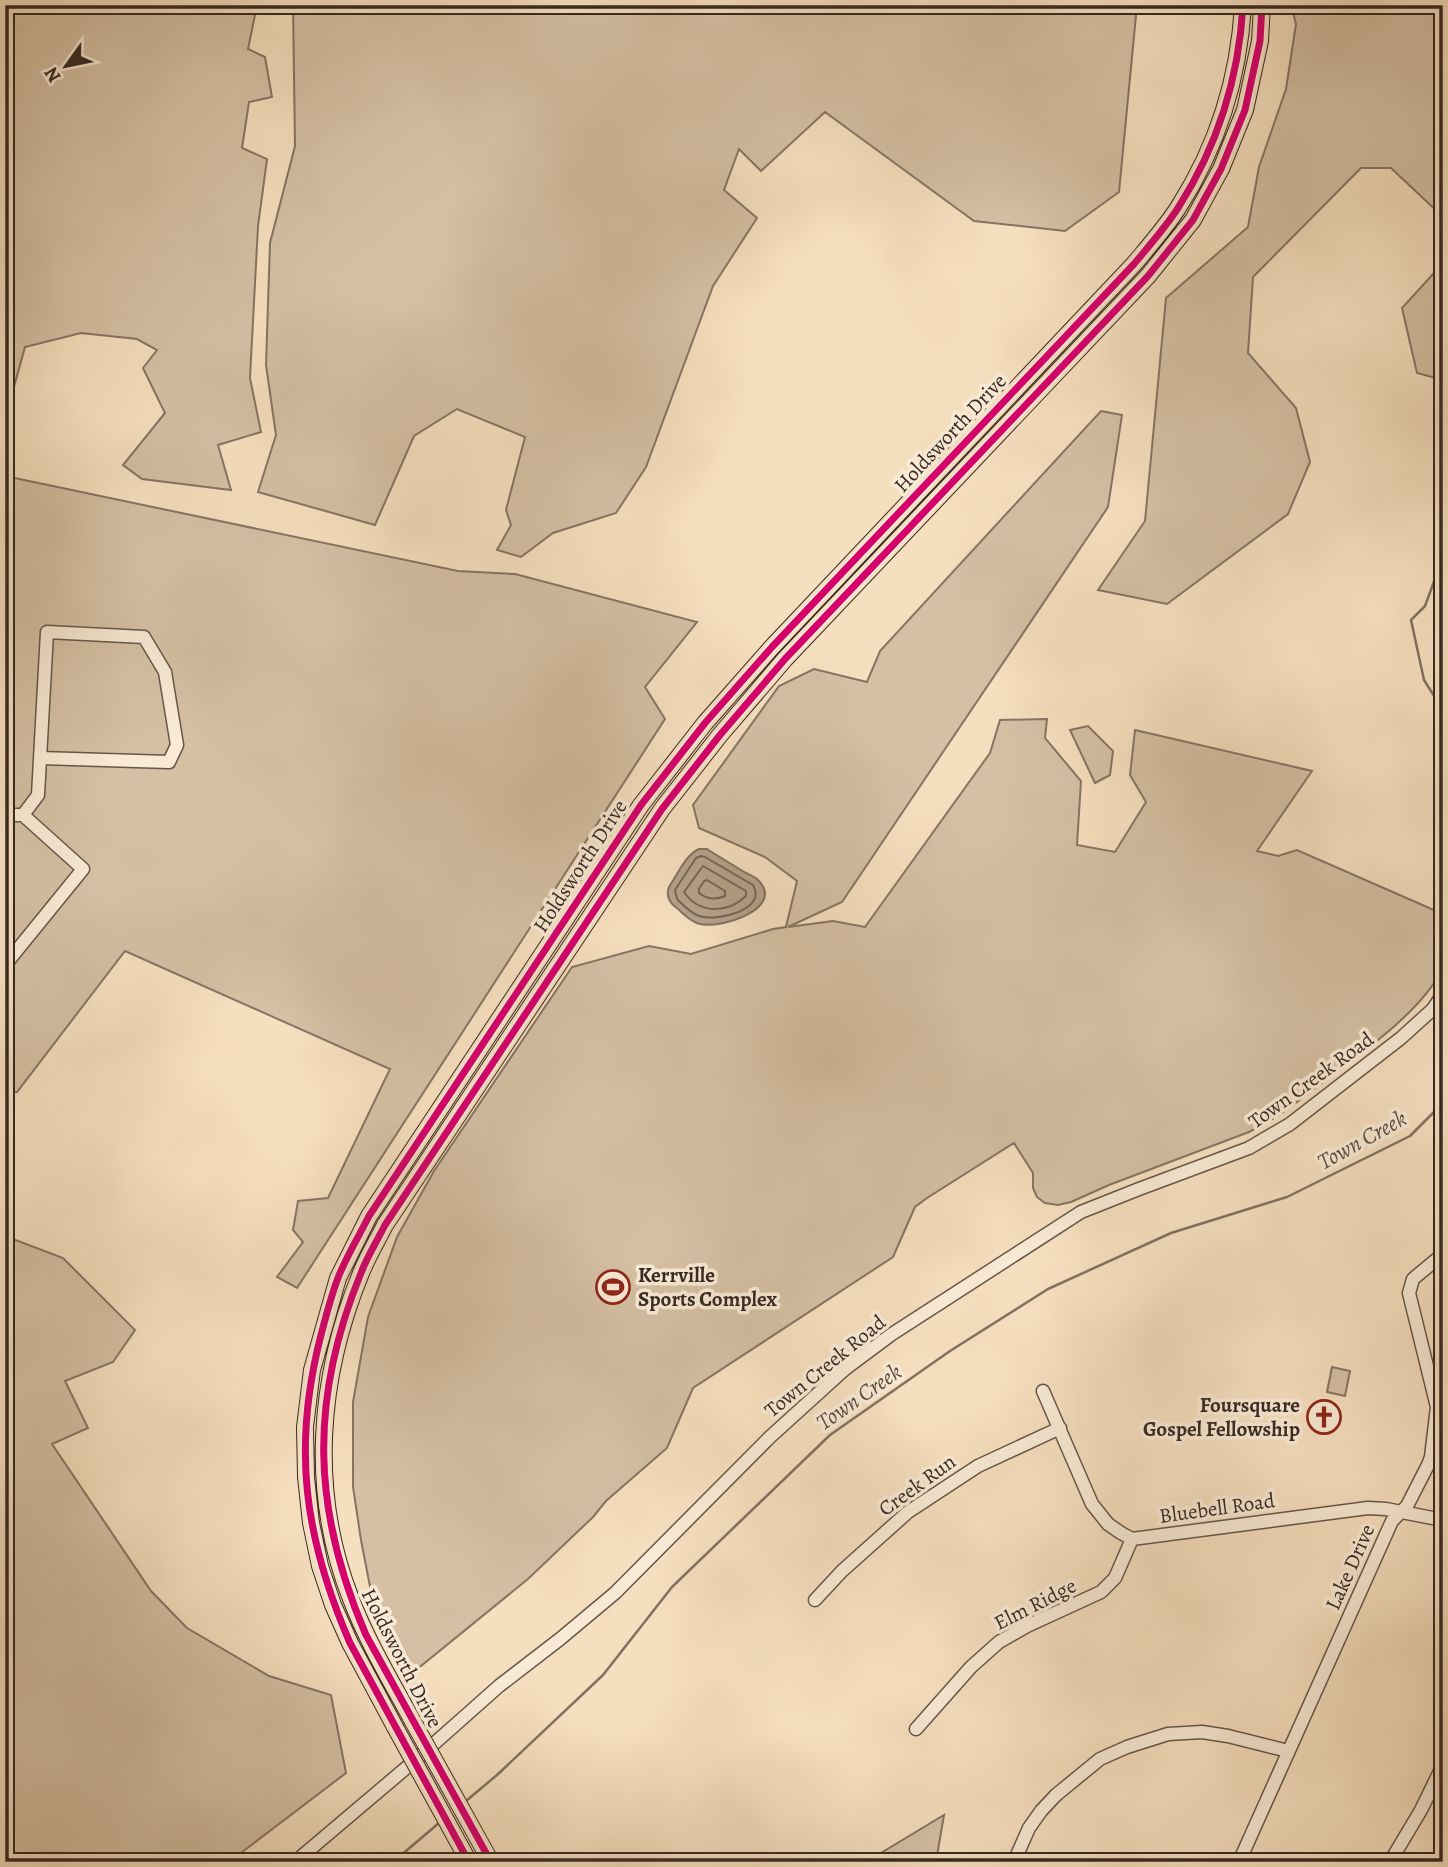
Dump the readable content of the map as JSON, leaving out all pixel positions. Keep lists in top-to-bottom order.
{
  "streets": {
    "main road": ["Holdsworth Drive"],
    "street": [
      "Town Creek Road",
      "Creek Run",
      "Bluebell Road",
      "Lake Drive",
      "Elm Ridge"
    ]
  },
  "crossings": [
    ["Creek Run", "Bluebell Road"],
    ["Bluebell Road", "Lake Drive"],
    ["Bluebell Road", "Elm Ridge"]
  ],
  "water": ["Town Creek"],
  "places": {
    "sports": ["Kerrville Sports Complex"],
    "church": ["Foursquare Gospel Fellowship"]
  },
  "north": "bottom left"
}
